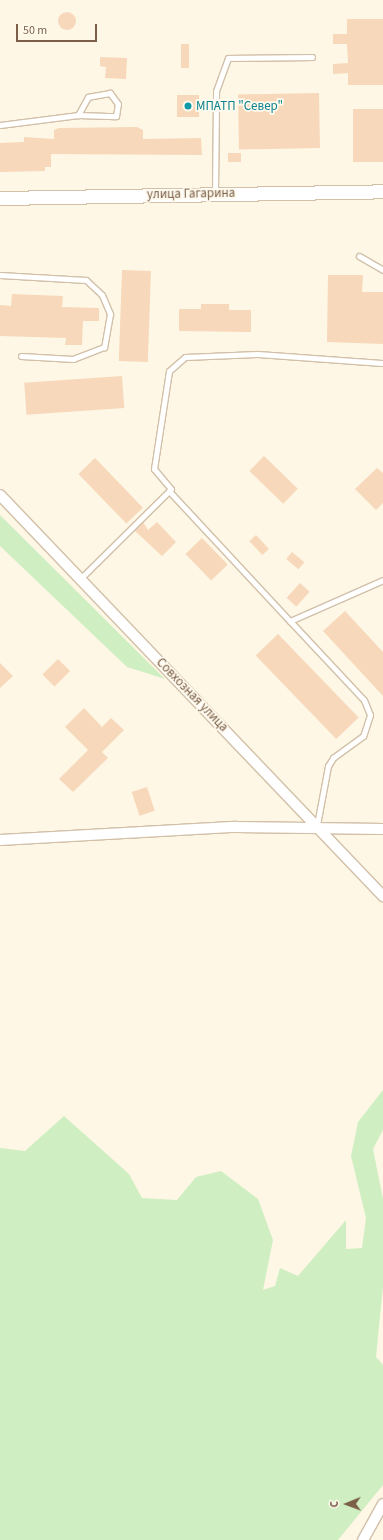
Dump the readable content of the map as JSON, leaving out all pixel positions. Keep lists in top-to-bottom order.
{
  "streets": {
    "street": ["улица Гагарина", "Совхозная улица"]
  },
  "places": ["МПАТП \"Север\""],
  "scale_bar": "50 m",
  "north": "left"
}
